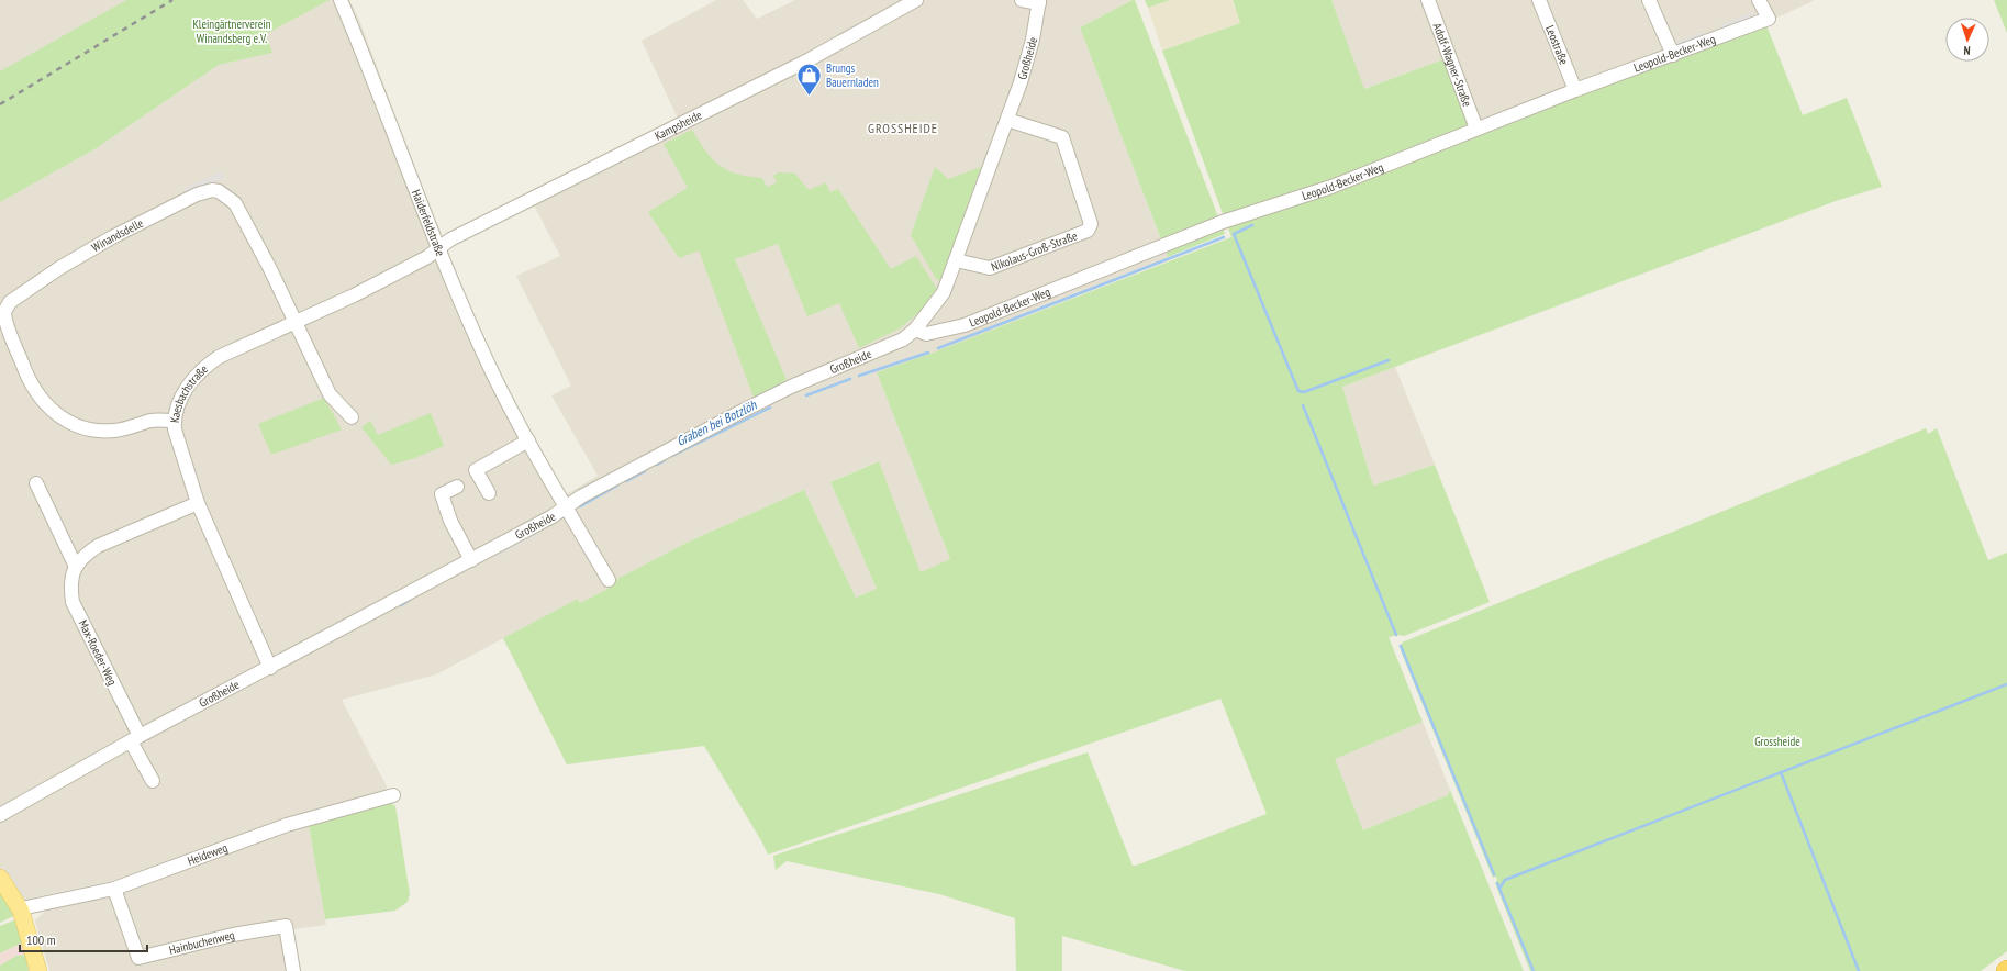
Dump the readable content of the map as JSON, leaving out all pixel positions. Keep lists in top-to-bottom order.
{
  "streets": {
    "street": [
      "Leostraße",
      "Leopold-Becker-Weg",
      "Großheide",
      "Adolf-Wagner-Straße",
      "Kampsheide",
      "Haiderfeldstraße",
      "Winandsdelle",
      "Nikolaus-Groß-Straße",
      "Kaesbachstraße",
      "Max-Roeder-Weg",
      "Heideweg",
      "Hainbuchenweg"
    ]
  },
  "crossings": [
    ["Leostraße", "Leopold-Becker-Weg"],
    ["Leopold-Becker-Weg", "Großheide"],
    ["Leopold-Becker-Weg", "Adolf-Wagner-Straße"],
    ["Großheide", "Haiderfeldstraße"],
    ["Großheide", "Nikolaus-Groß-Straße"],
    ["Großheide", "Kaesbachstraße"],
    ["Großheide", "Max-Roeder-Weg"],
    ["Kampsheide", "Haiderfeldstraße"],
    ["Kampsheide", "Kaesbachstraße"],
    ["Haiderfeldstraße", "Kaesbachstraße"],
    ["Winandsdelle", "Kaesbachstraße"],
    ["Heideweg", "Hainbuchenweg"]
  ],
  "districts": ["GROSSHEIDE"],
  "water": ["Graben bei Botzlöh"],
  "parks": ["Kleingärtnerverein Winandsberg e.V.", "Grossheide"],
  "places": {
    "shop": ["Brungs Bauernladen"]
  },
  "scale_bar": "100 m",
  "north": "bottom"
}
